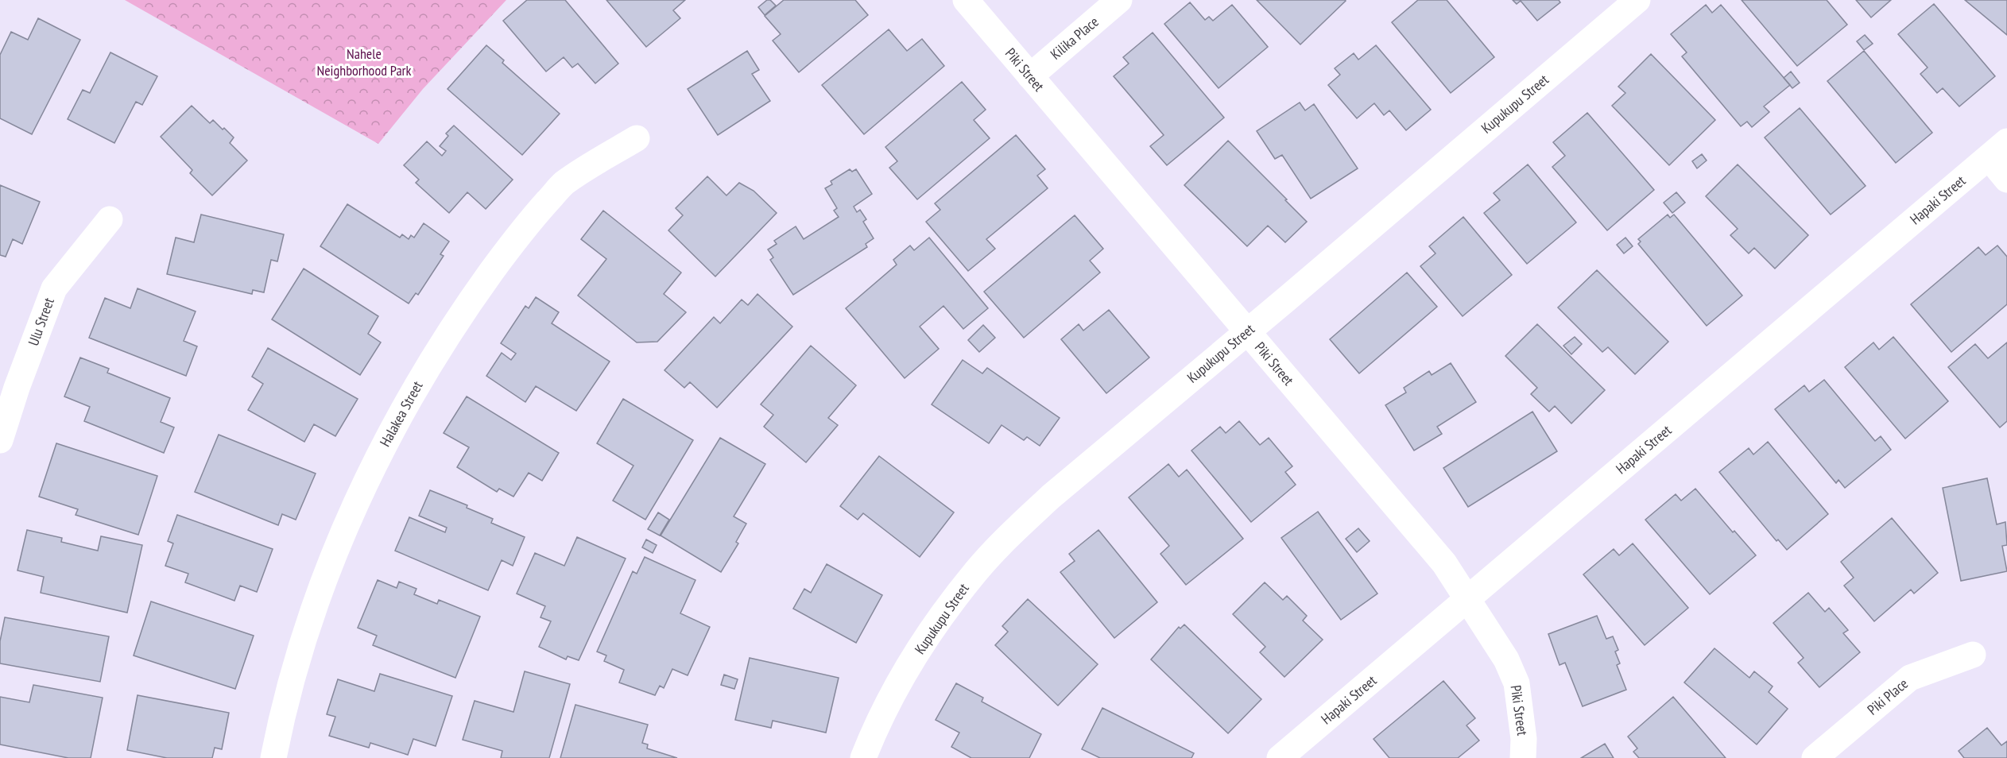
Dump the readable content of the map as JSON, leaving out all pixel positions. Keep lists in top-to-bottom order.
{
  "streets": {
    "street": [
      "Kilika Place",
      "Piki Street",
      "Kupukupu Street",
      "Hapaki Street",
      "Ulu Street",
      "Halakea Street",
      "Piki Place"
    ]
  },
  "crossings": [
    ["Kilika Place", "Piki Street"],
    ["Piki Street", "Kupukupu Street"],
    ["Piki Street", "Hapaki Street"]
  ],
  "parks": ["Nahele Neighborhood Park"]
}
